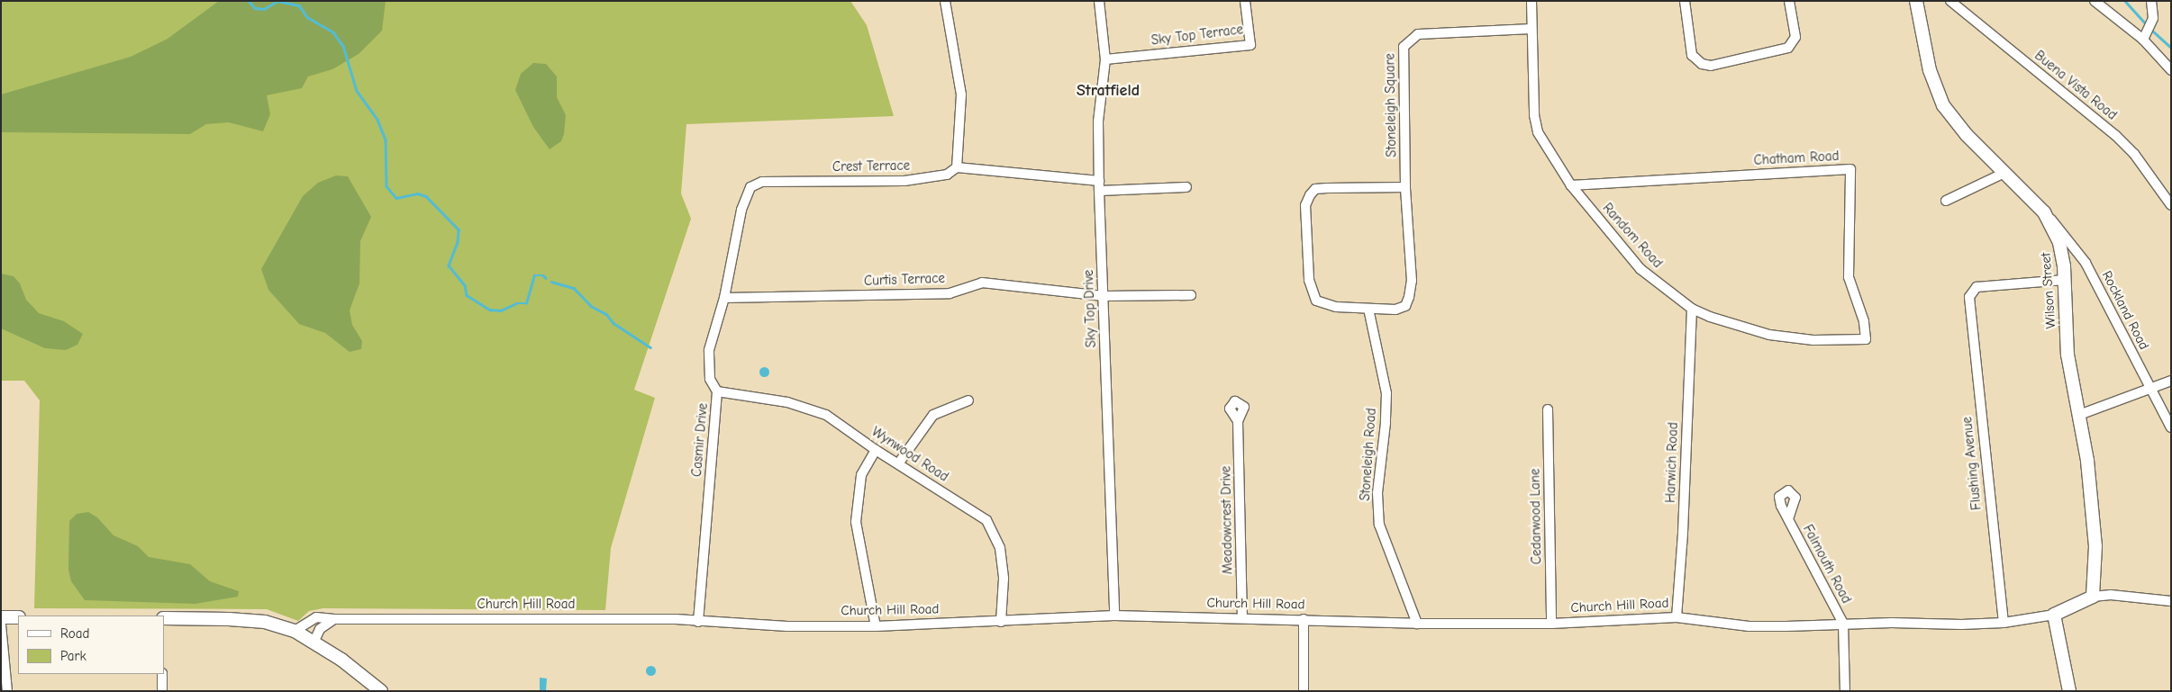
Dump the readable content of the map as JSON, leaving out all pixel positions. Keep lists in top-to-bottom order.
{
  "streets": {
    "main road": ["Wilson Street", "Church Hill Road"],
    "street": [
      "Sky Top Terrace",
      "Buena Vista Road",
      "Stoneleigh Square",
      "Chatham Road",
      "Crest Terrace",
      "Random Road",
      "Curtis Terrace",
      "Sky Top Drive",
      "Rockland Road",
      "Casmir Drive",
      "Wynwood Road",
      "Stoneleigh Road",
      "Harwich Road",
      "Flushing Avenue",
      "Cedarwood Lane",
      "Meadowcrest Drive",
      "Falmouth Road"
    ]
  },
  "crossings": [
    ["Sky Top Terrace", "Sky Top Drive"],
    ["Stoneleigh Square", "Random Road"],
    ["Stoneleigh Square", "Stoneleigh Road"],
    ["Chatham Road", "Random Road"],
    ["Crest Terrace", "Sky Top Drive"],
    ["Crest Terrace", "Casmir Drive"],
    ["Random Road", "Harwich Road"],
    ["Curtis Terrace", "Sky Top Drive"],
    ["Curtis Terrace", "Casmir Drive"],
    ["Wilson Street", "Rockland Road"],
    ["Wilson Street", "Flushing Avenue"],
    ["Wilson Street", "Church Hill Road"],
    ["Sky Top Drive", "Church Hill Road"],
    ["Casmir Drive", "Wynwood Road"],
    ["Casmir Drive", "Church Hill Road"],
    ["Wynwood Road", "Church Hill Road"],
    ["Stoneleigh Road", "Church Hill Road"],
    ["Harwich Road", "Church Hill Road"],
    ["Flushing Avenue", "Church Hill Road"],
    ["Cedarwood Lane", "Church Hill Road"],
    ["Meadowcrest Drive", "Church Hill Road"],
    ["Falmouth Road", "Church Hill Road"]
  ],
  "districts": ["Stratfield"],
  "legend": ["Road", "Park"]
}
